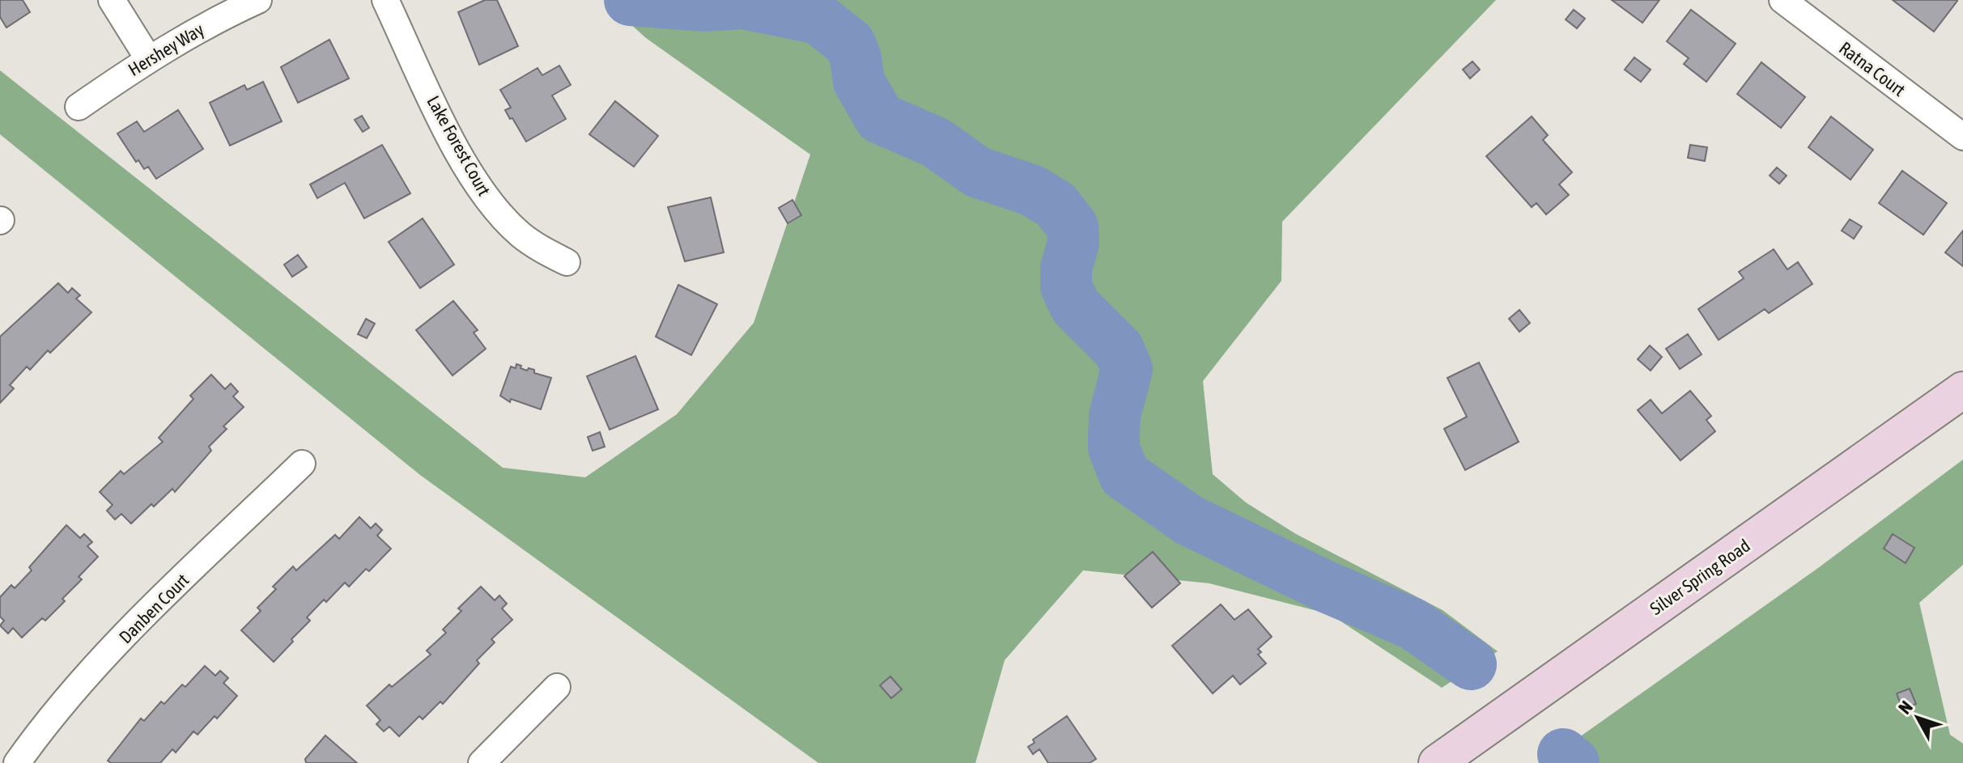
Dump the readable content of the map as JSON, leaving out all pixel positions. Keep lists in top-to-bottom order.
{
  "streets": {
    "main road": ["Silver Spring Road"],
    "street": [
      "Hershey Way",
      "Ratna Court",
      "Lake Forest Court",
      "Danben Court"
    ]
  },
  "north": "top left"
}
